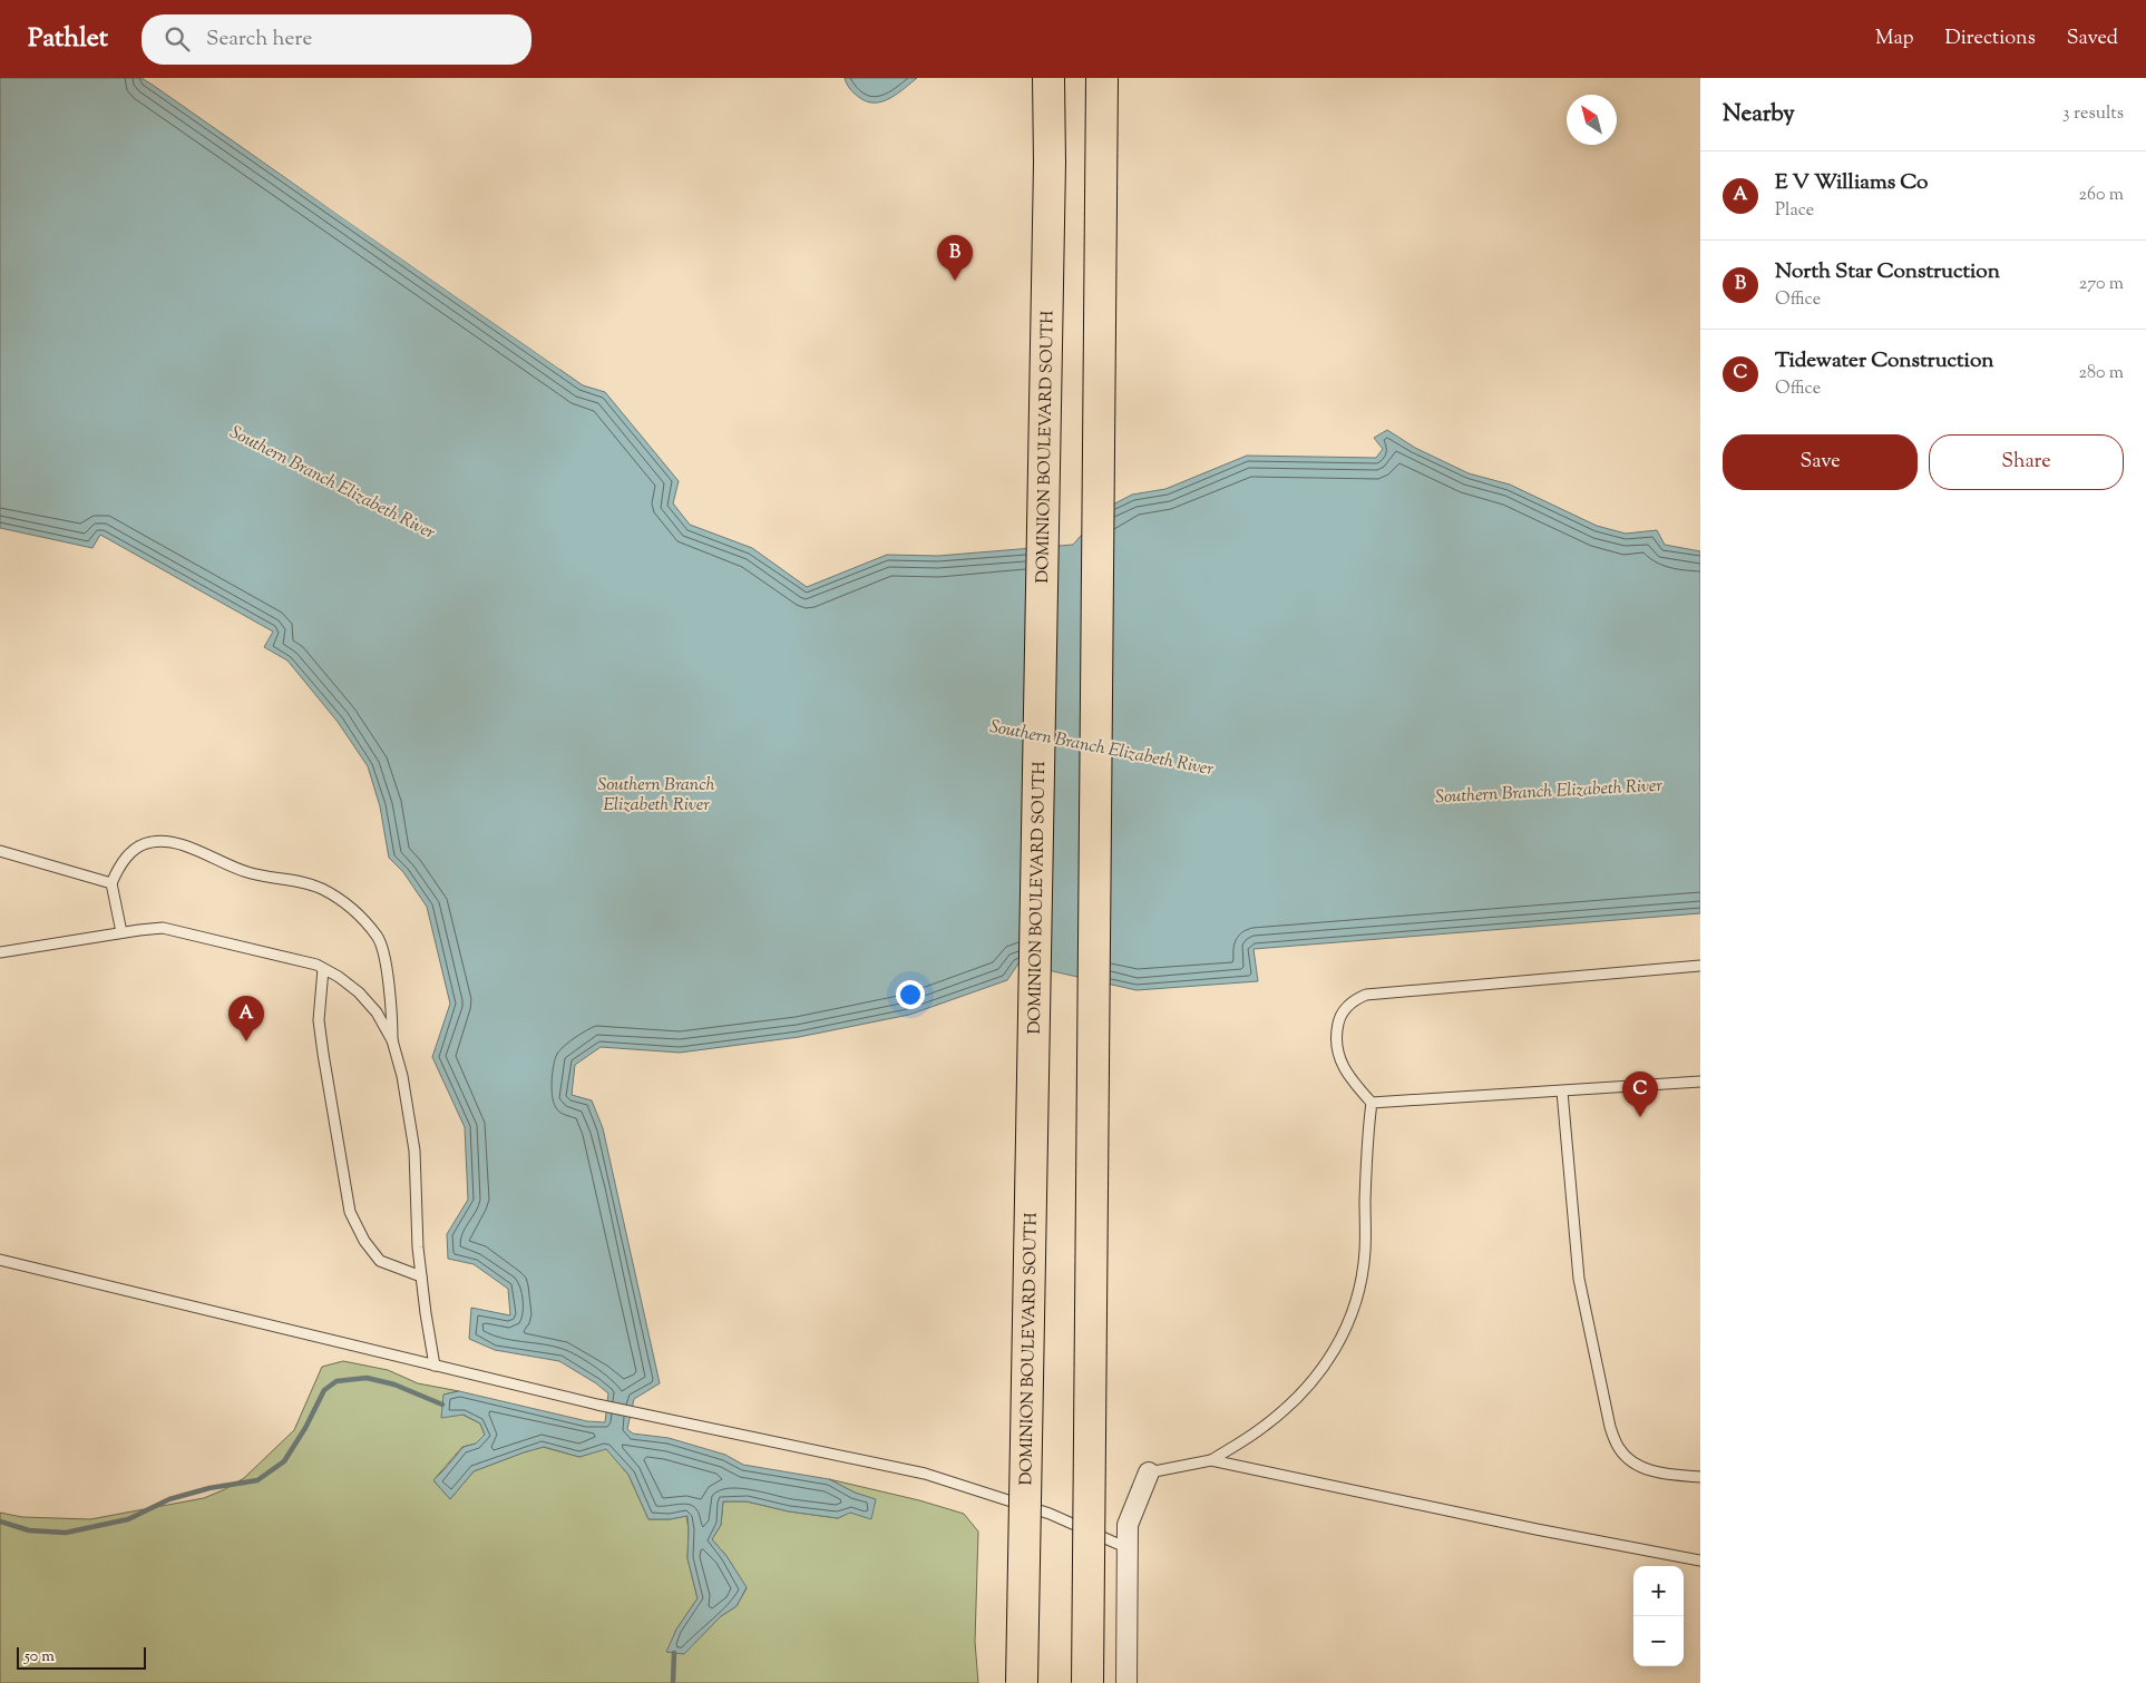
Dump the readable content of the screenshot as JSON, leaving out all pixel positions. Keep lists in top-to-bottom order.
{
  "streets": {
    "highway": ["DOMINION BOULEVARD SOUTH"]
  },
  "water": ["Southern Branch Elizabeth River"],
  "scale_bar": "50 m",
  "north": "top left",
  "page": {
    "header": "Pathlet",
    "search": "Search here",
    "nav": ["Map", "Directions", "Saved"],
    "heading": ["Nearby", "3 results"],
    "list": [
      {
        "mark": "A",
        "name": "E V Williams Co",
        "note": "Place",
        "value": "260 m"
      },
      {
        "mark": "B",
        "name": "North Star Construction",
        "note": "Office",
        "value": "270 m"
      },
      {
        "mark": "C",
        "name": "Tidewater Construction",
        "note": "Office",
        "value": "280 m"
      }
    ],
    "pins": ["B", "A", "C"],
    "buttons": ["Save", "Share"],
    "map_buttons": ["+", "−"],
    "scale": "50 m"
  }
}
